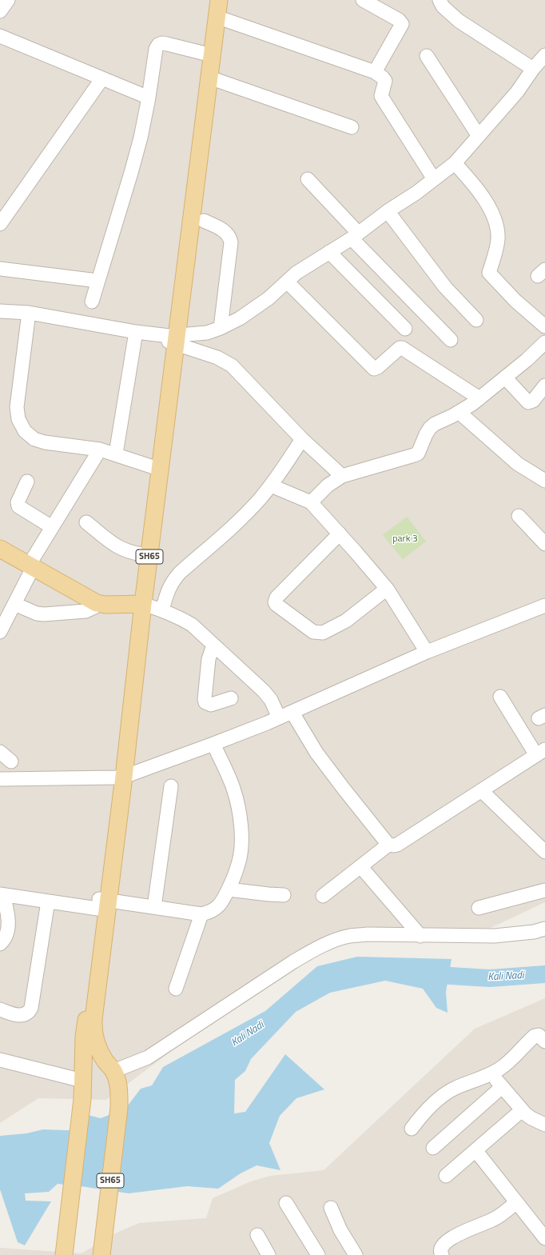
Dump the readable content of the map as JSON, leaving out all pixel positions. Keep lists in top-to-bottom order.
{
  "streets": {
    "main road": ["SH65"]
  },
  "water": ["Kali Nadi"],
  "parks": ["park 3"]
}
